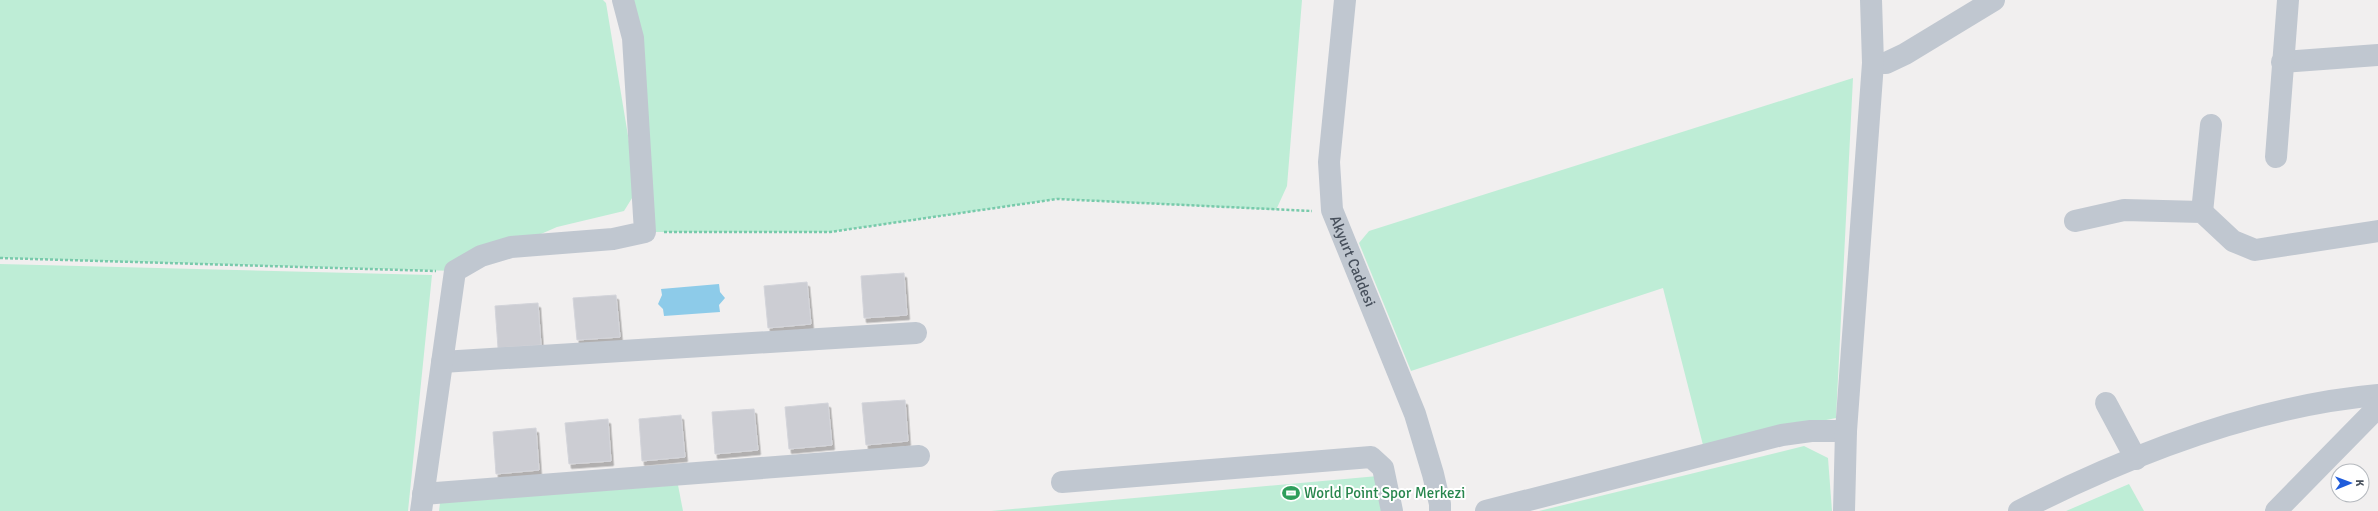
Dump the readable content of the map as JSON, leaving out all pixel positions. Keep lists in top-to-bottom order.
{
  "streets": {
    "street": ["Akyurt Caddesi"]
  },
  "places": {
    "sports": ["World Point Spor Merkezi"]
  },
  "north": "right"
}
